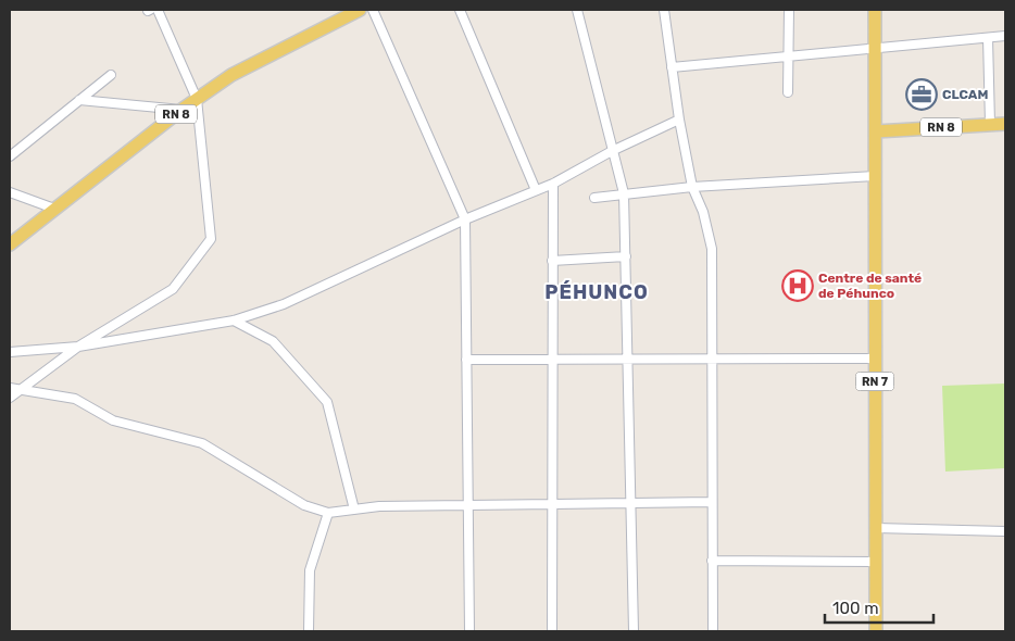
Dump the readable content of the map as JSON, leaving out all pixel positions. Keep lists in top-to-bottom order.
{
  "streets": {
    "main road": ["RN 8", "RN 7"]
  },
  "crossings": [
    ["RN 8", "RN 7"]
  ],
  "districts": ["PÉHUNCO"],
  "places": {
    "office": ["CLCAM"],
    "hospital": ["Centre de santé de Péhunco"]
  },
  "scale_bar": "100 m"
}
